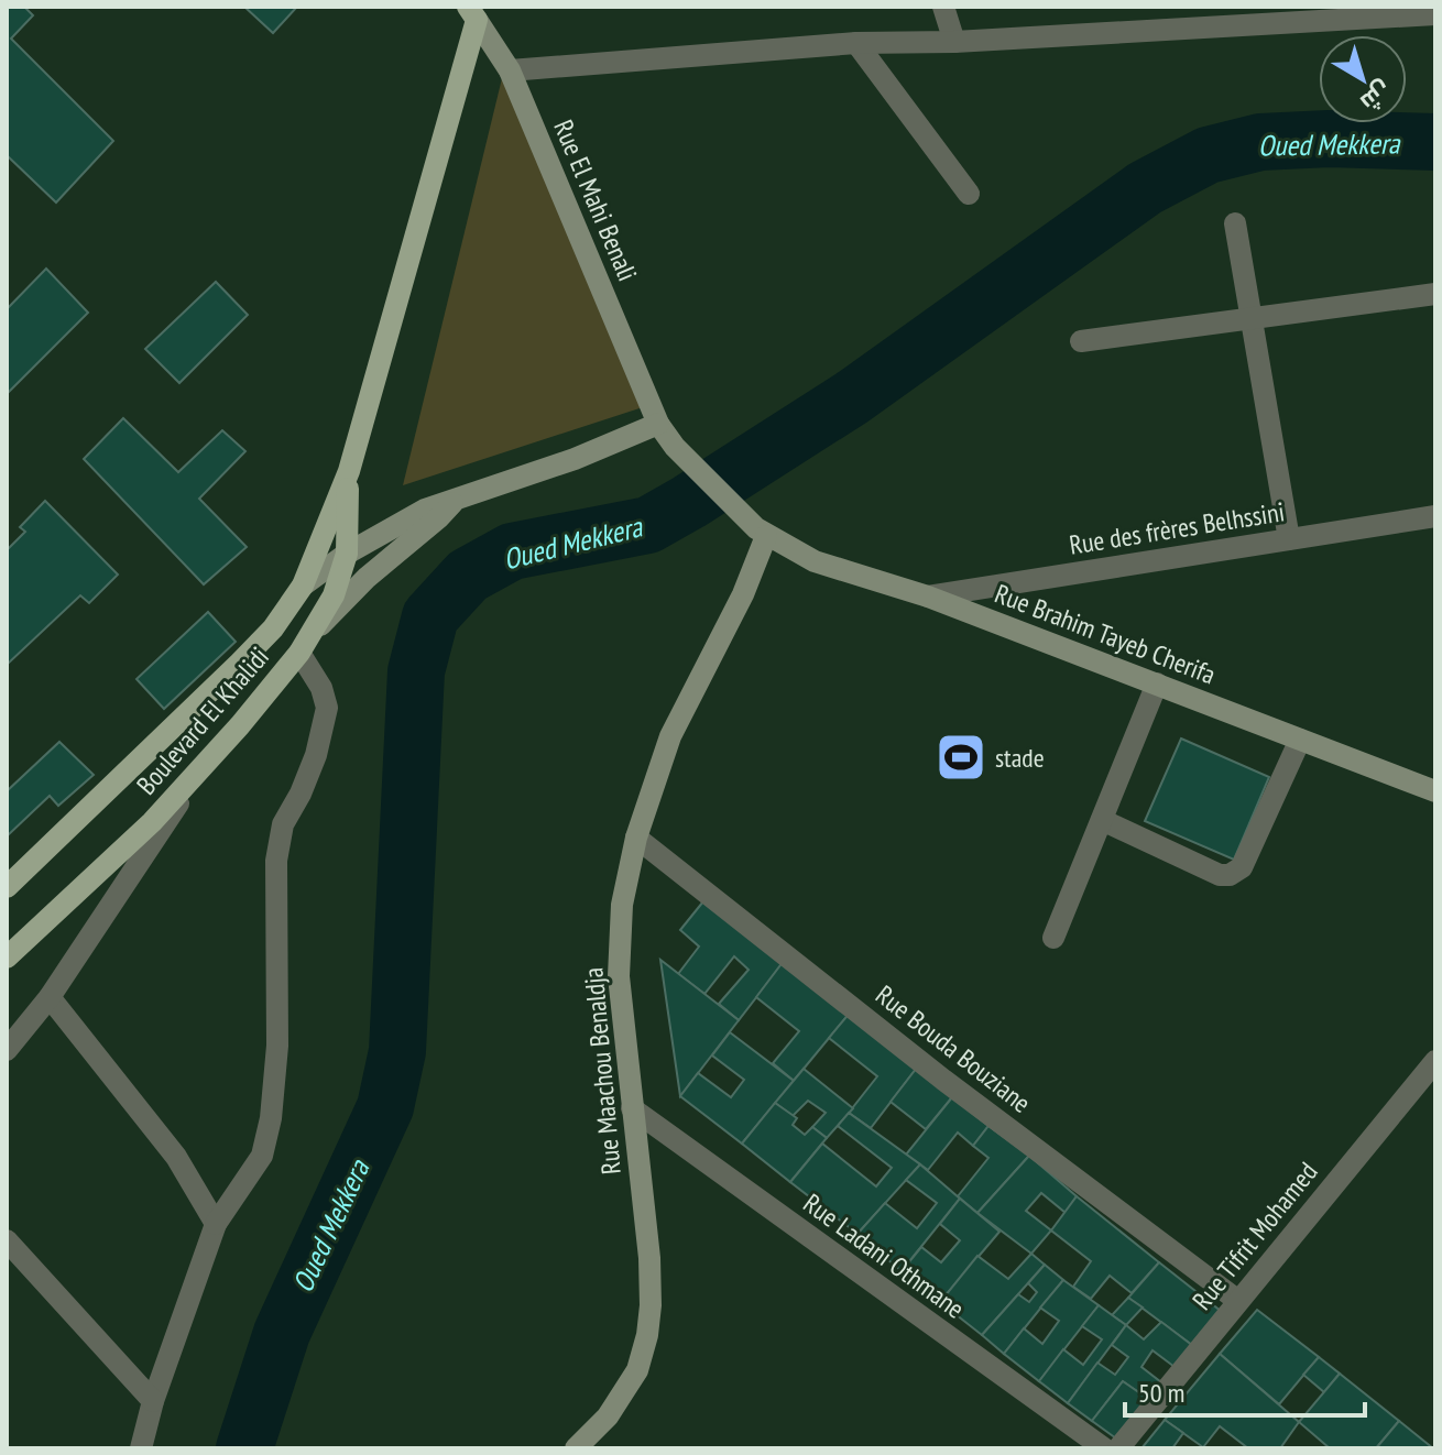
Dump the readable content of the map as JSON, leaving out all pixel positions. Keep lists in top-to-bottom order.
{
  "streets": {
    "main road": [
      "Rue El Mahi Benali",
      "Rue Brahim Tayeb Cherifa",
      "Boulevard El Khalidi",
      "Rue Maachou Benaldja"
    ],
    "street": [
      "Rue des frères Belhssini",
      "Rue Bouda Bouziane",
      "Rue Tifrit Mohamed",
      "Rue Ladani Othmane"
    ]
  },
  "crossings": [
    ["Rue El Mahi Benali", "Rue Brahim Tayeb Cherifa"],
    ["Rue des frères Belhssini", "Rue Brahim Tayeb Cherifa"],
    ["Rue Brahim Tayeb Cherifa", "Rue Maachou Benaldja"],
    ["Rue Bouda Bouziane", "Rue Maachou Benaldja"],
    ["Rue Bouda Bouziane", "Rue Tifrit Mohamed"],
    ["Rue Maachou Benaldja", "Rue Ladani Othmane"]
  ],
  "water": ["Oued Mekkera"],
  "places": {
    "sports": ["stade"]
  },
  "scale_bar": "50 m",
  "north": "bottom right"
}
